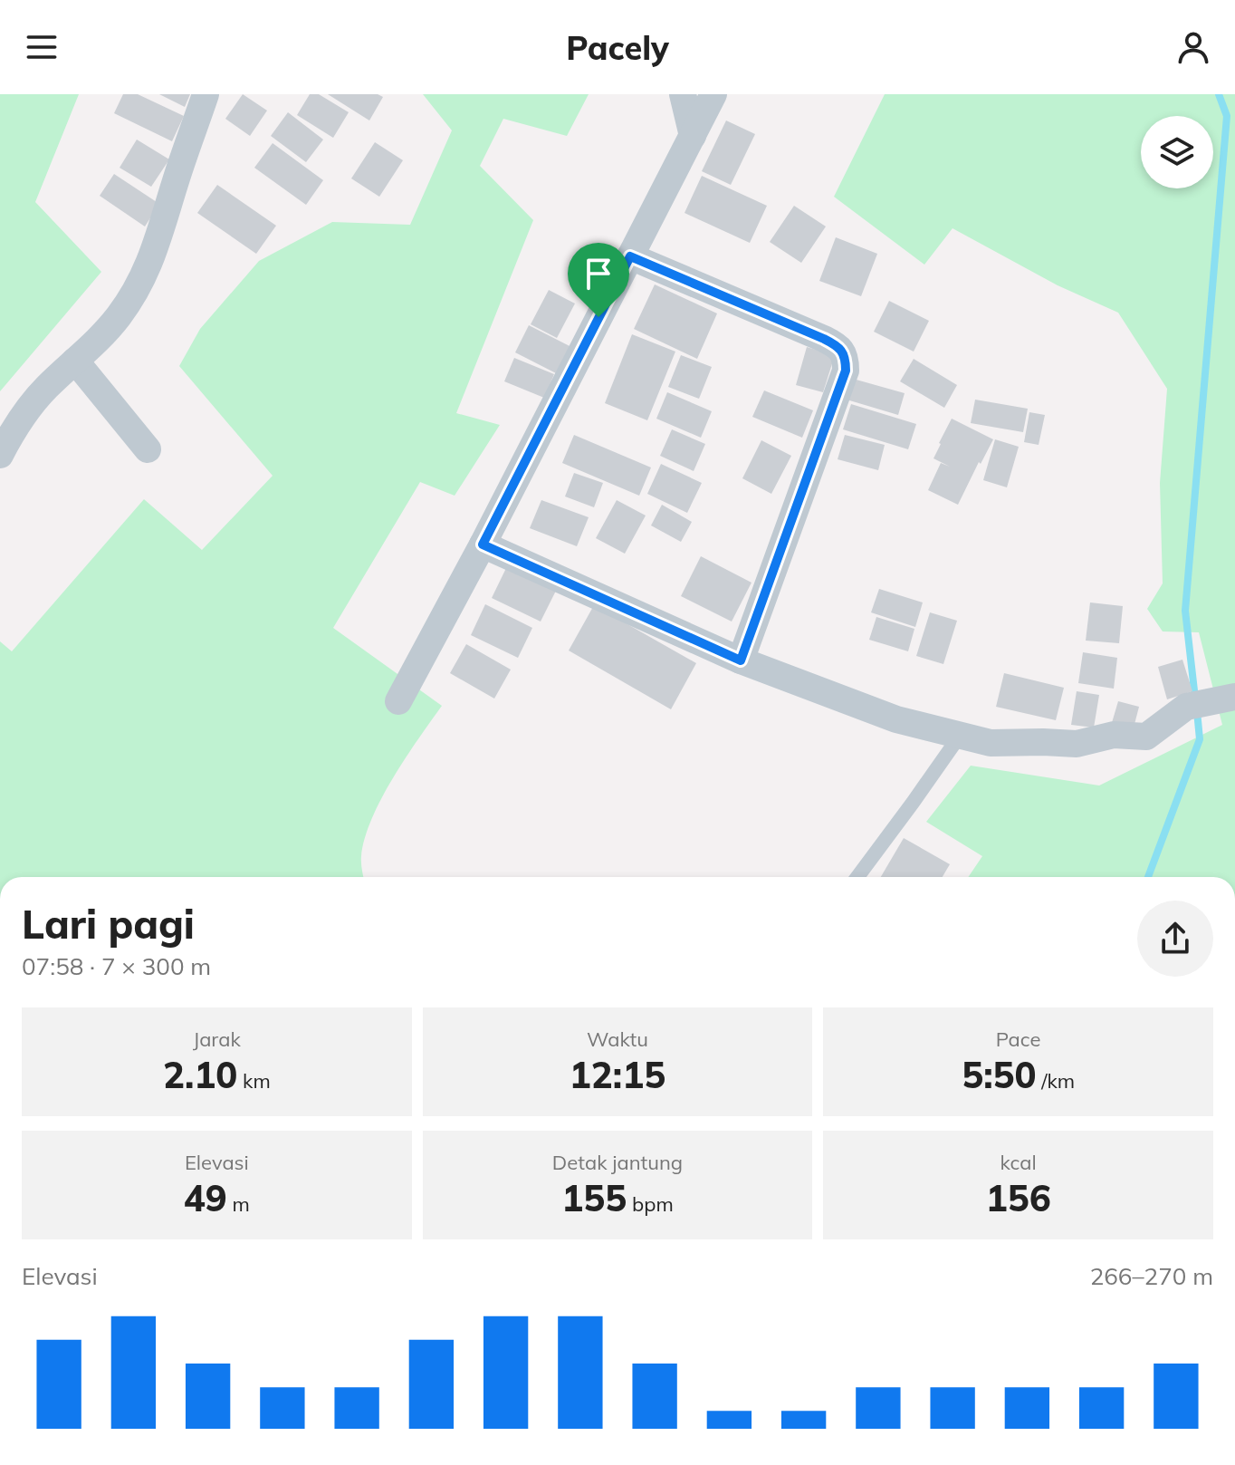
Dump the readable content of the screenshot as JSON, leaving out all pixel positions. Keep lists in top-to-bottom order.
{
  "page": {
    "header": "Pacely",
    "heading": ["Lari pagi", "07:58 · 7 × 300 m"],
    "stats": [
      ["Jarak", "2.10 km"],
      ["Waktu", "12:15"],
      ["Pace", "5:50 /km"],
      ["Elevasi", "49 m"],
      ["Detak jantung", "155 bpm"],
      ["kcal", "156"]
    ],
    "chart": ["Elevasi", "266–270 m"]
  }
}
